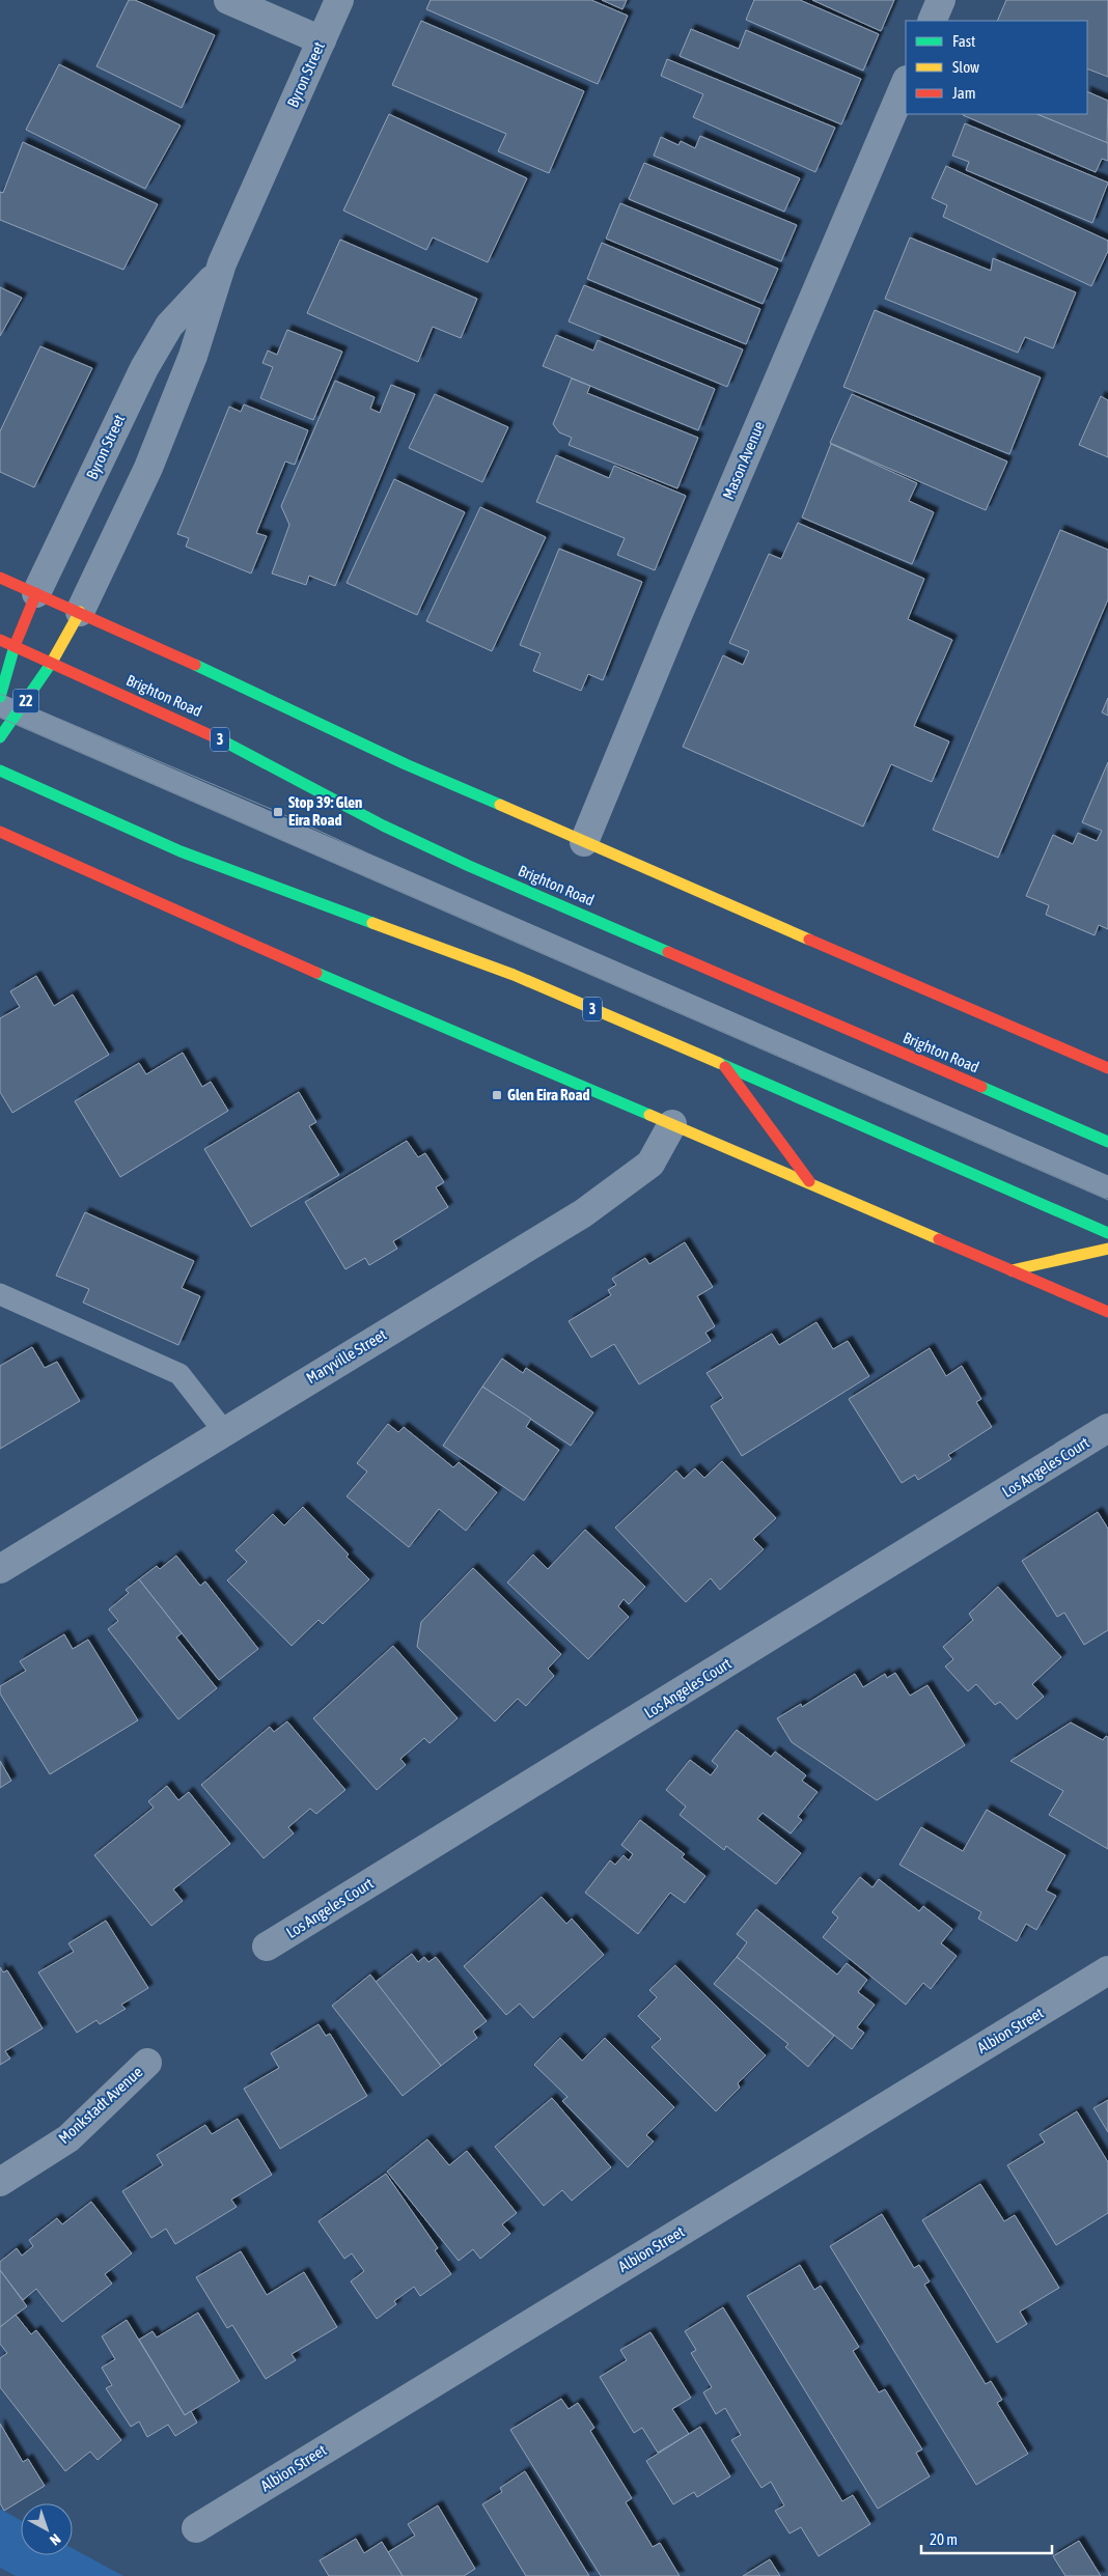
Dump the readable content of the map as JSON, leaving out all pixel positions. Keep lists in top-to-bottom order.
{
  "streets": {
    "main road": [
      "Byron Street",
      "Brighton Road",
      "22",
      "3"
    ],
    "street": [
      "Mason Avenue",
      "Maryville Street",
      "Los Angeles Court",
      "Albion Street",
      "Monkstadt Avenue"
    ]
  },
  "crossings": [
    ["Byron Street", "Brighton Road"],
    ["Byron Street", "22"],
    ["Brighton Road", "22"]
  ],
  "places": {
    "transit": ["Stop 39: Glen Eira Road", "Glen Eira Road"]
  },
  "legend": ["Fast", "Slow", "Jam"],
  "scale_bar": "20 m",
  "north": "bottom right"
}
